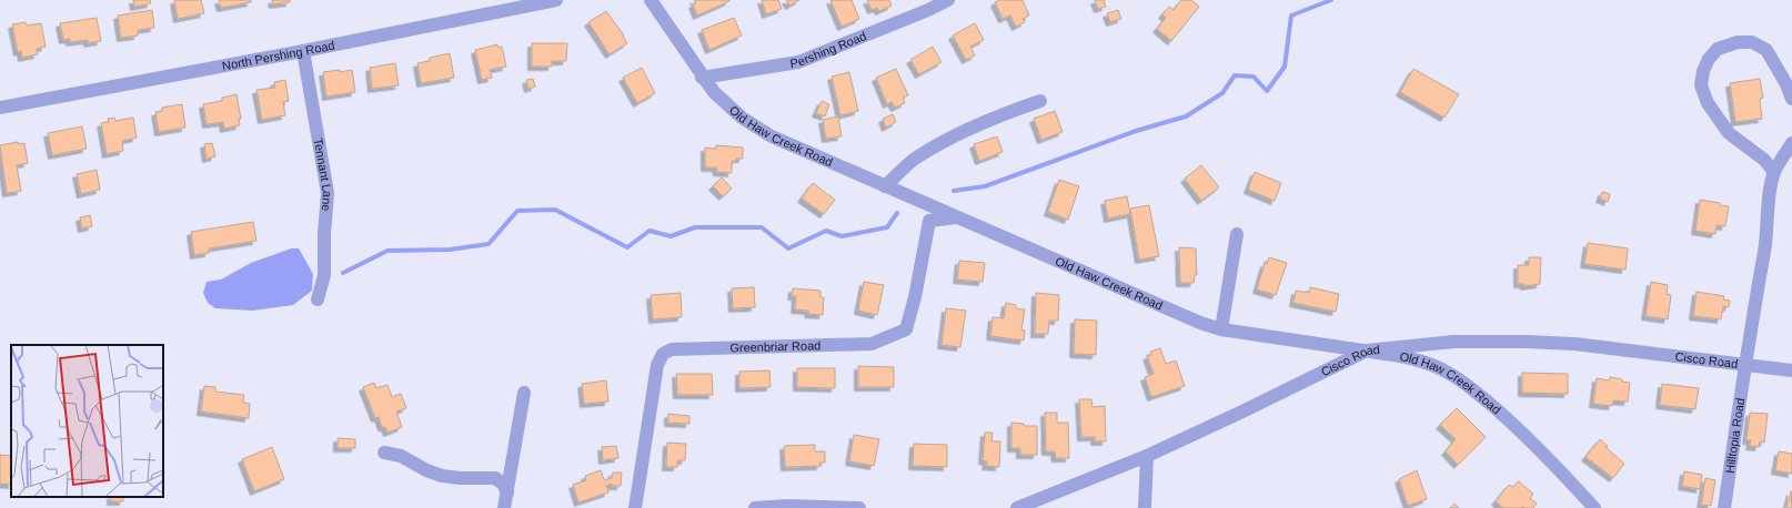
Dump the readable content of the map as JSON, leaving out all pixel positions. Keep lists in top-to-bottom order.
{
  "streets": {
    "street": [
      "Pershing Road",
      "North Pershing Road",
      "Old Haw Creek Road",
      "Tennant Lane",
      "Greenbriar Road",
      "Cisco Road",
      "Hilltopia Road"
    ]
  },
  "crossings": [
    ["Pershing Road", "Old Haw Creek Road"],
    ["North Pershing Road", "Tennant Lane"],
    ["Old Haw Creek Road", "Greenbriar Road"],
    ["Old Haw Creek Road", "Cisco Road"],
    ["Cisco Road", "Hilltopia Road"]
  ]
}
